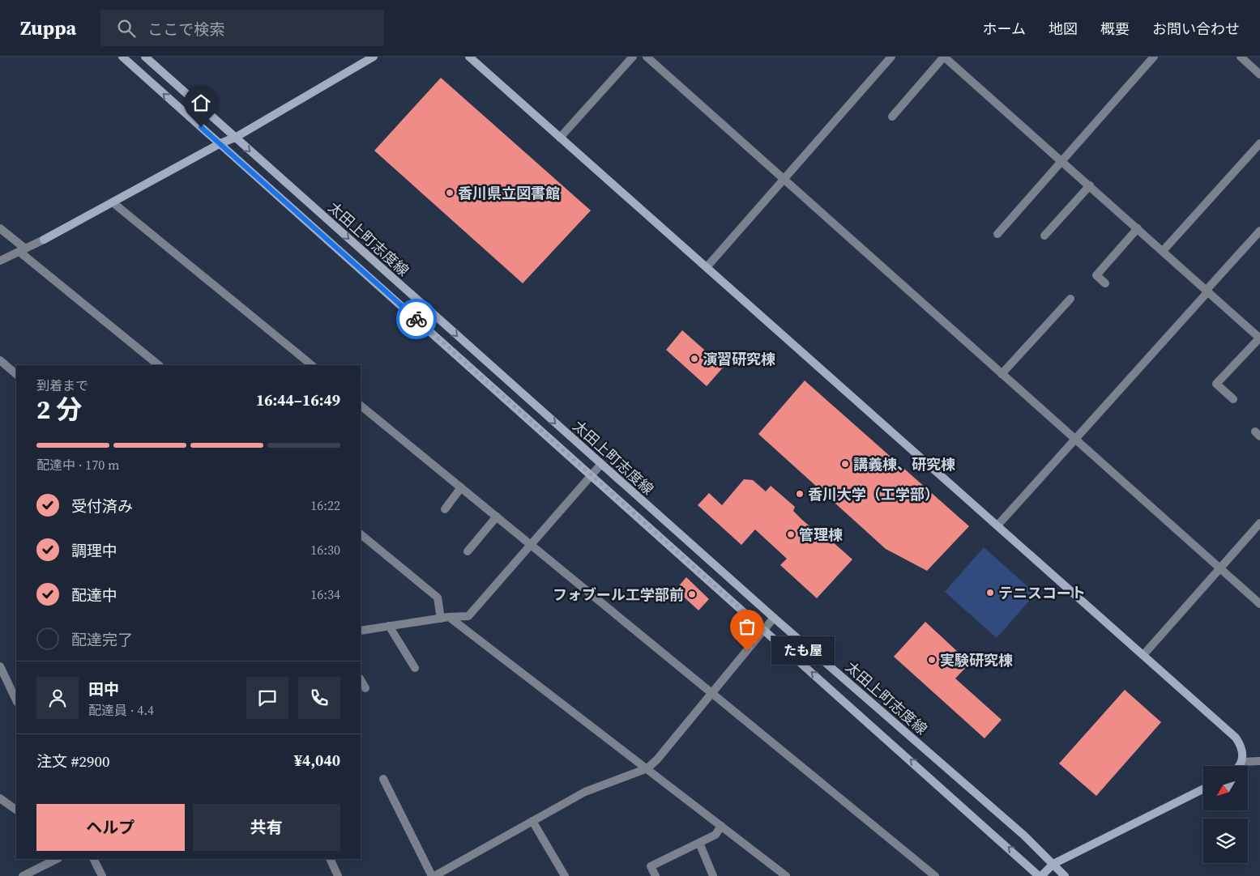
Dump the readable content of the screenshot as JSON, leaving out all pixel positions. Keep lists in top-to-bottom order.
{
  "streets": {
    "main road": ["太田上町志度線"]
  },
  "places": [
    "香川県立図書館",
    "演習研究棟",
    "講義棟、研究棟",
    "香川大学（工学部）",
    "管理棟",
    "テニスコート",
    "フォブール工学部前",
    "たも屋",
    "実験研究棟"
  ],
  "north": "bottom left",
  "page": {
    "header": "Zuppa",
    "search": "ここで検索",
    "nav": [
      "ホーム",
      "地図",
      "概要",
      "お問い合わせ"
    ],
    "heading": ["2 分", "到着まで", "16:44–16:49"],
    "panel": [
      "田中",
      "配達員 · 4.4",
      "注文 #2900",
      "¥4,040"
    ],
    "bar": "配達中 · 170 m",
    "list": [
      ["受付済み", "16:22"],
      ["調理中", "16:30"],
      ["配達中", "16:34"],
      "配達完了"
    ],
    "bubble": "たも屋",
    "buttons": ["ヘルプ", "共有"]
  }
}
